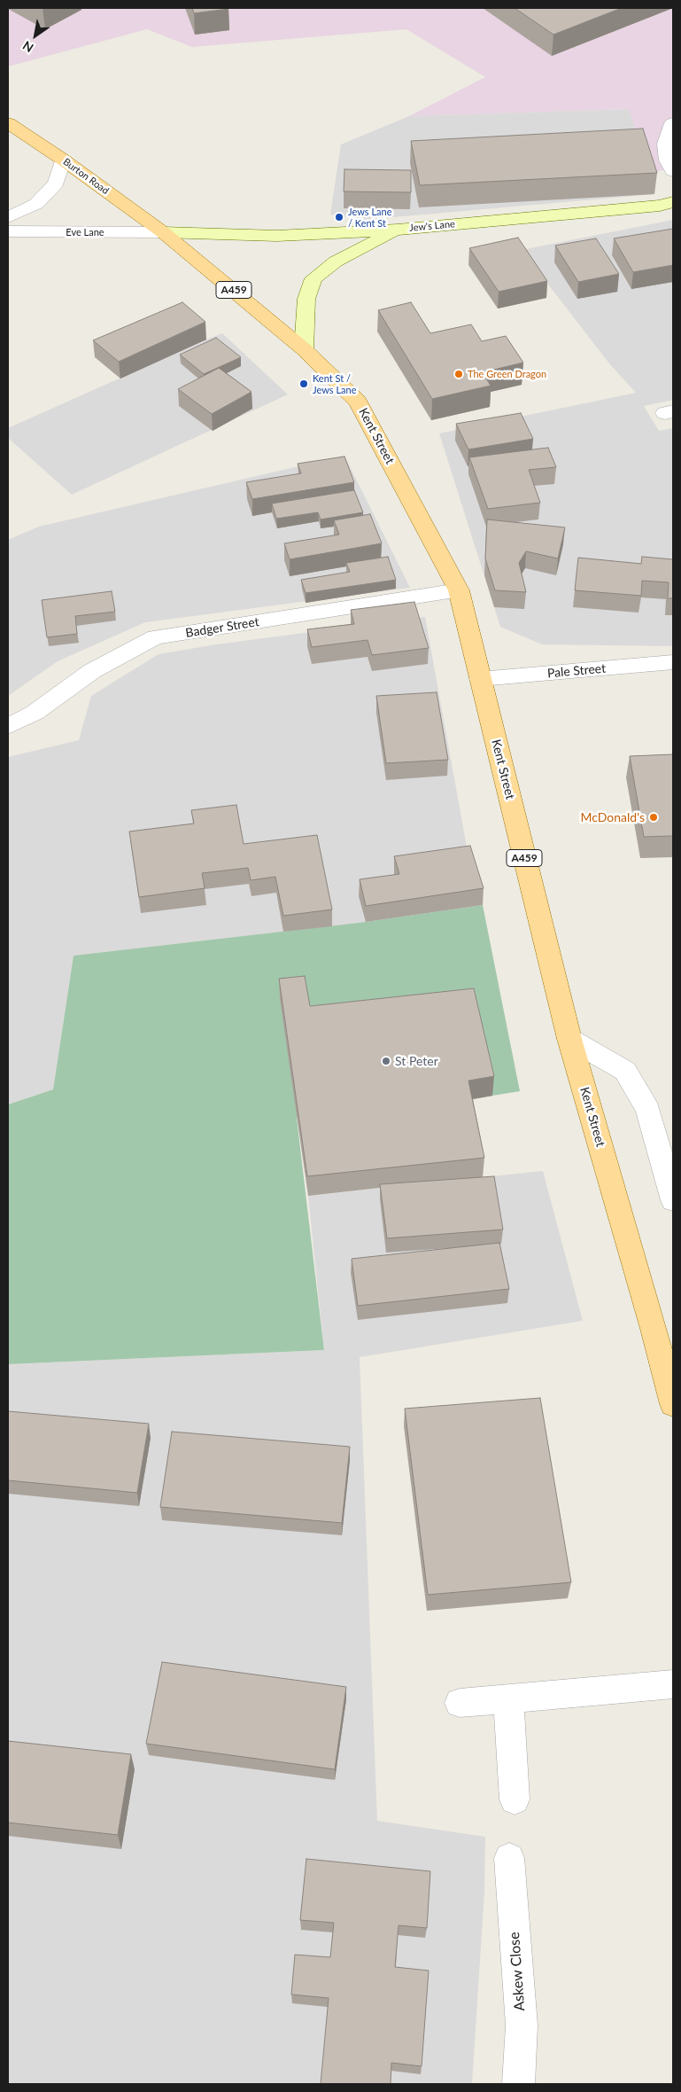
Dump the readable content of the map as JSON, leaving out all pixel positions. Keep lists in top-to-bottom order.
{
  "streets": {
    "main road": [
      "Burton Road",
      "Jew's Lane",
      "A459",
      "Kent Street"
    ],
    "street": [
      "Eve Lane",
      "Badger Street",
      "Pale Street",
      "Askew Close"
    ]
  },
  "crossings": [
    ["Burton Road", "Jew's Lane"],
    ["Burton Road", "Eve Lane"],
    ["Burton Road", "Kent Street"],
    ["Jew's Lane", "Eve Lane"],
    ["Jew's Lane", "Kent Street"],
    ["Eve Lane", "Kent Street"],
    ["Kent Street", "Badger Street"],
    ["Kent Street", "Pale Street"]
  ],
  "places": [
    "Jews Lane / Kent St",
    "The Green Dragon",
    "Kent St / Jews Lane",
    "McDonald's",
    "St Peter"
  ],
  "north": "bottom left"
}
